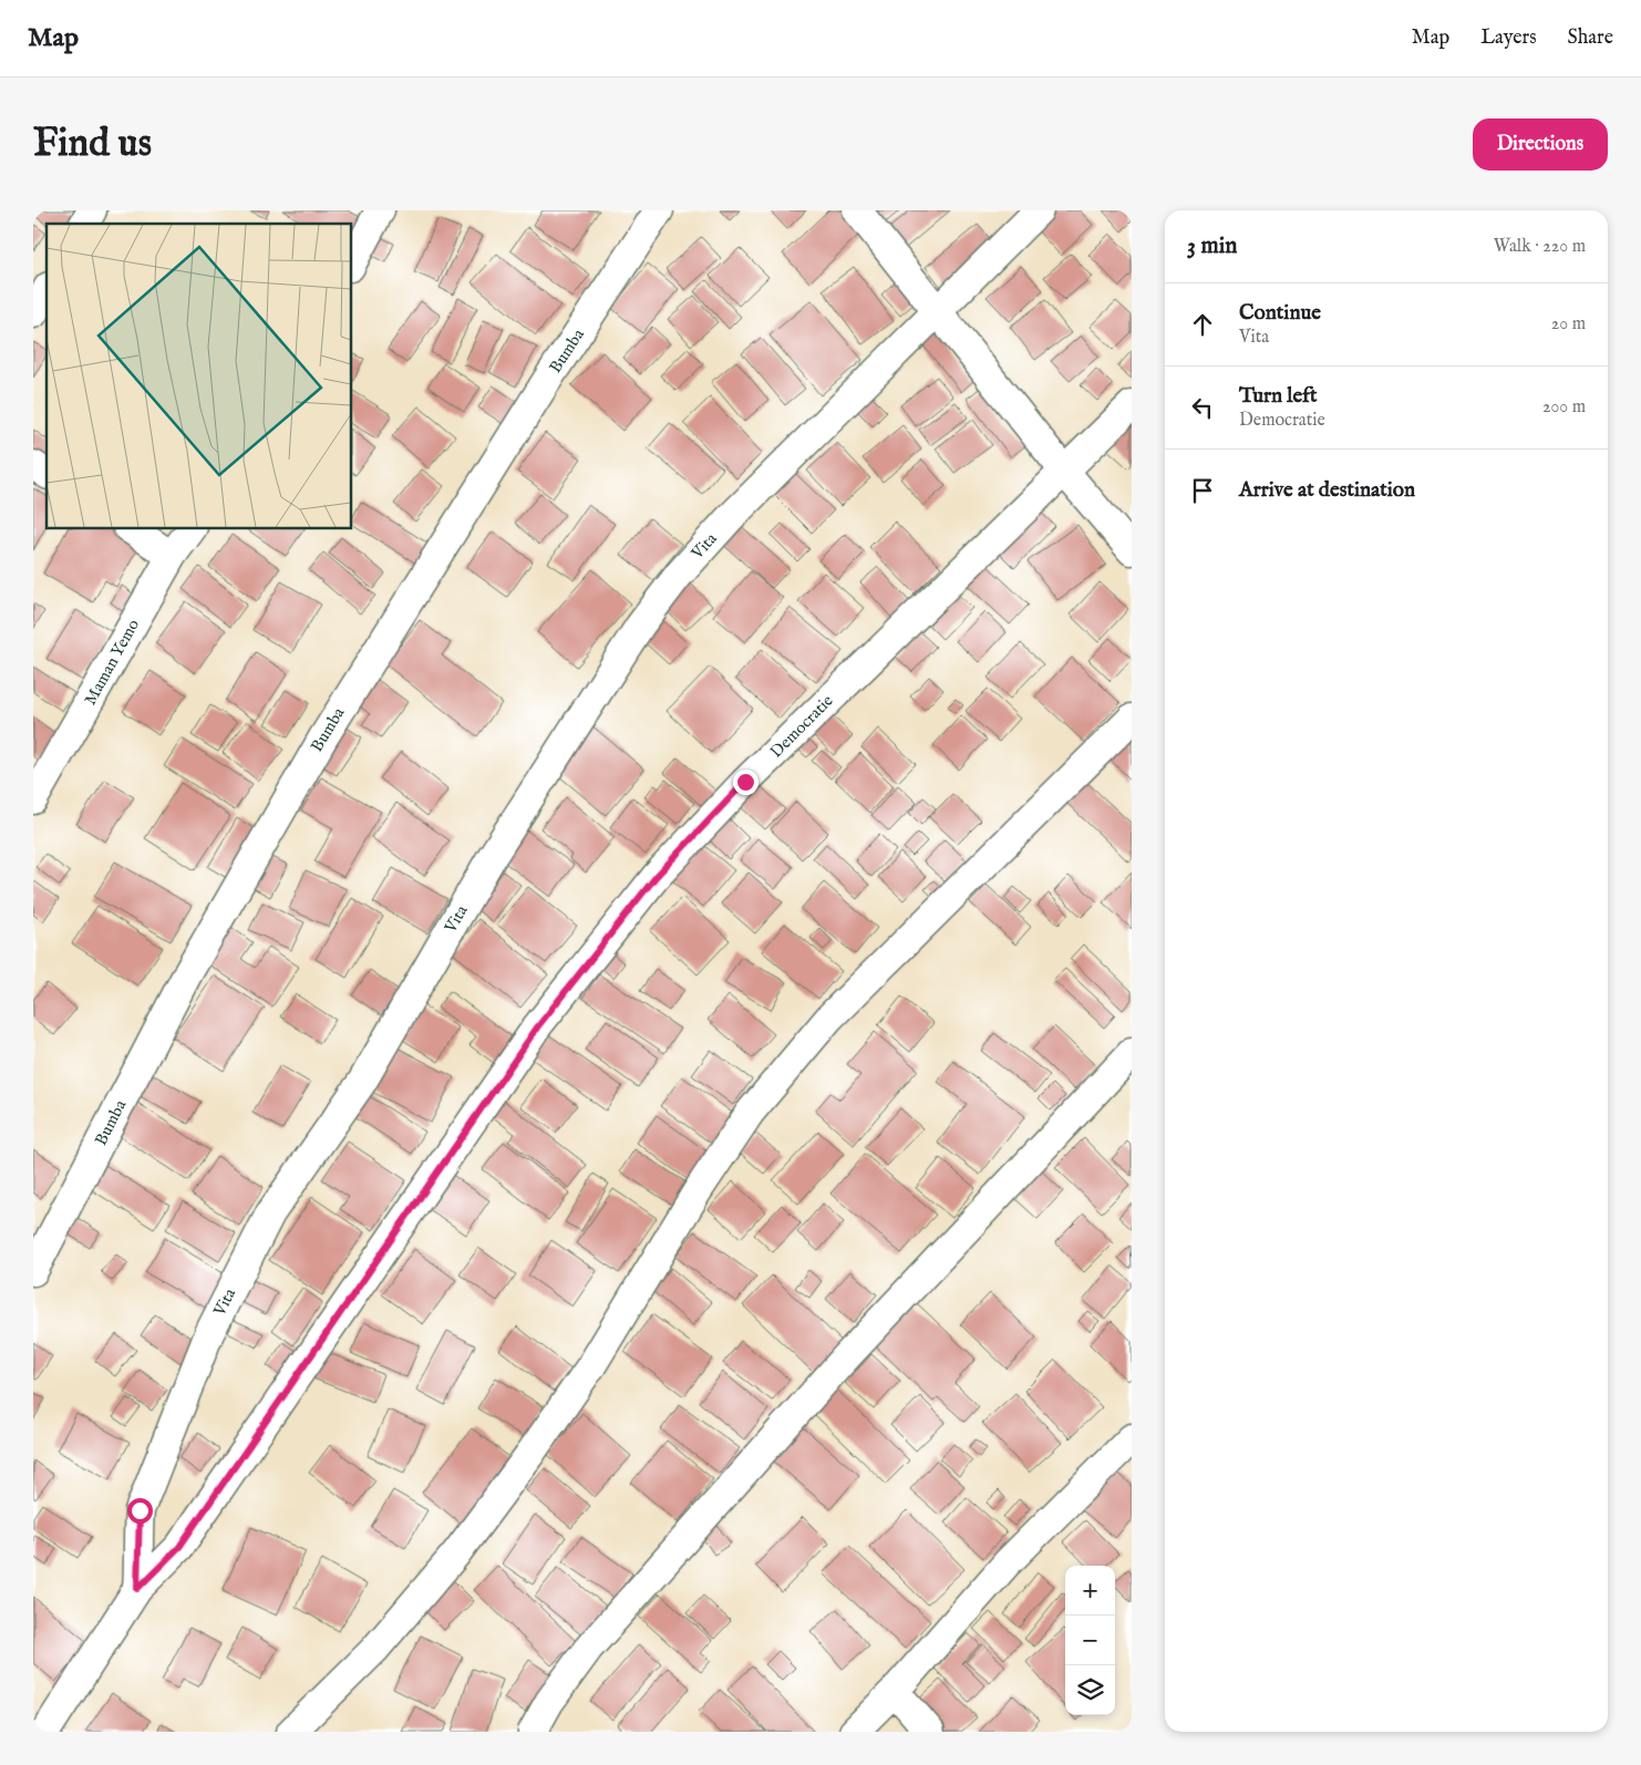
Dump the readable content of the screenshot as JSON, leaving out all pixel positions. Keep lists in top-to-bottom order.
{
  "streets": {
    "street": [
      "Bumba",
      "Vita",
      "Maman Yemo",
      "Democratie"
    ]
  },
  "crossings": [
    ["Vita", "Democratie"]
  ],
  "page": {
    "header": "Map",
    "nav": ["Map", "Layers", "Share"],
    "buttons": "Directions",
    "title": "Find us",
    "heading": ["3 min", "Walk · 220 m"],
    "list": [
      ["Continue", "Vita", "20 m"],
      ["Turn left", "Democratie", "200 m"],
      "Arrive at destination"
    ],
    "map_buttons": ["+", "−"]
  }
}
